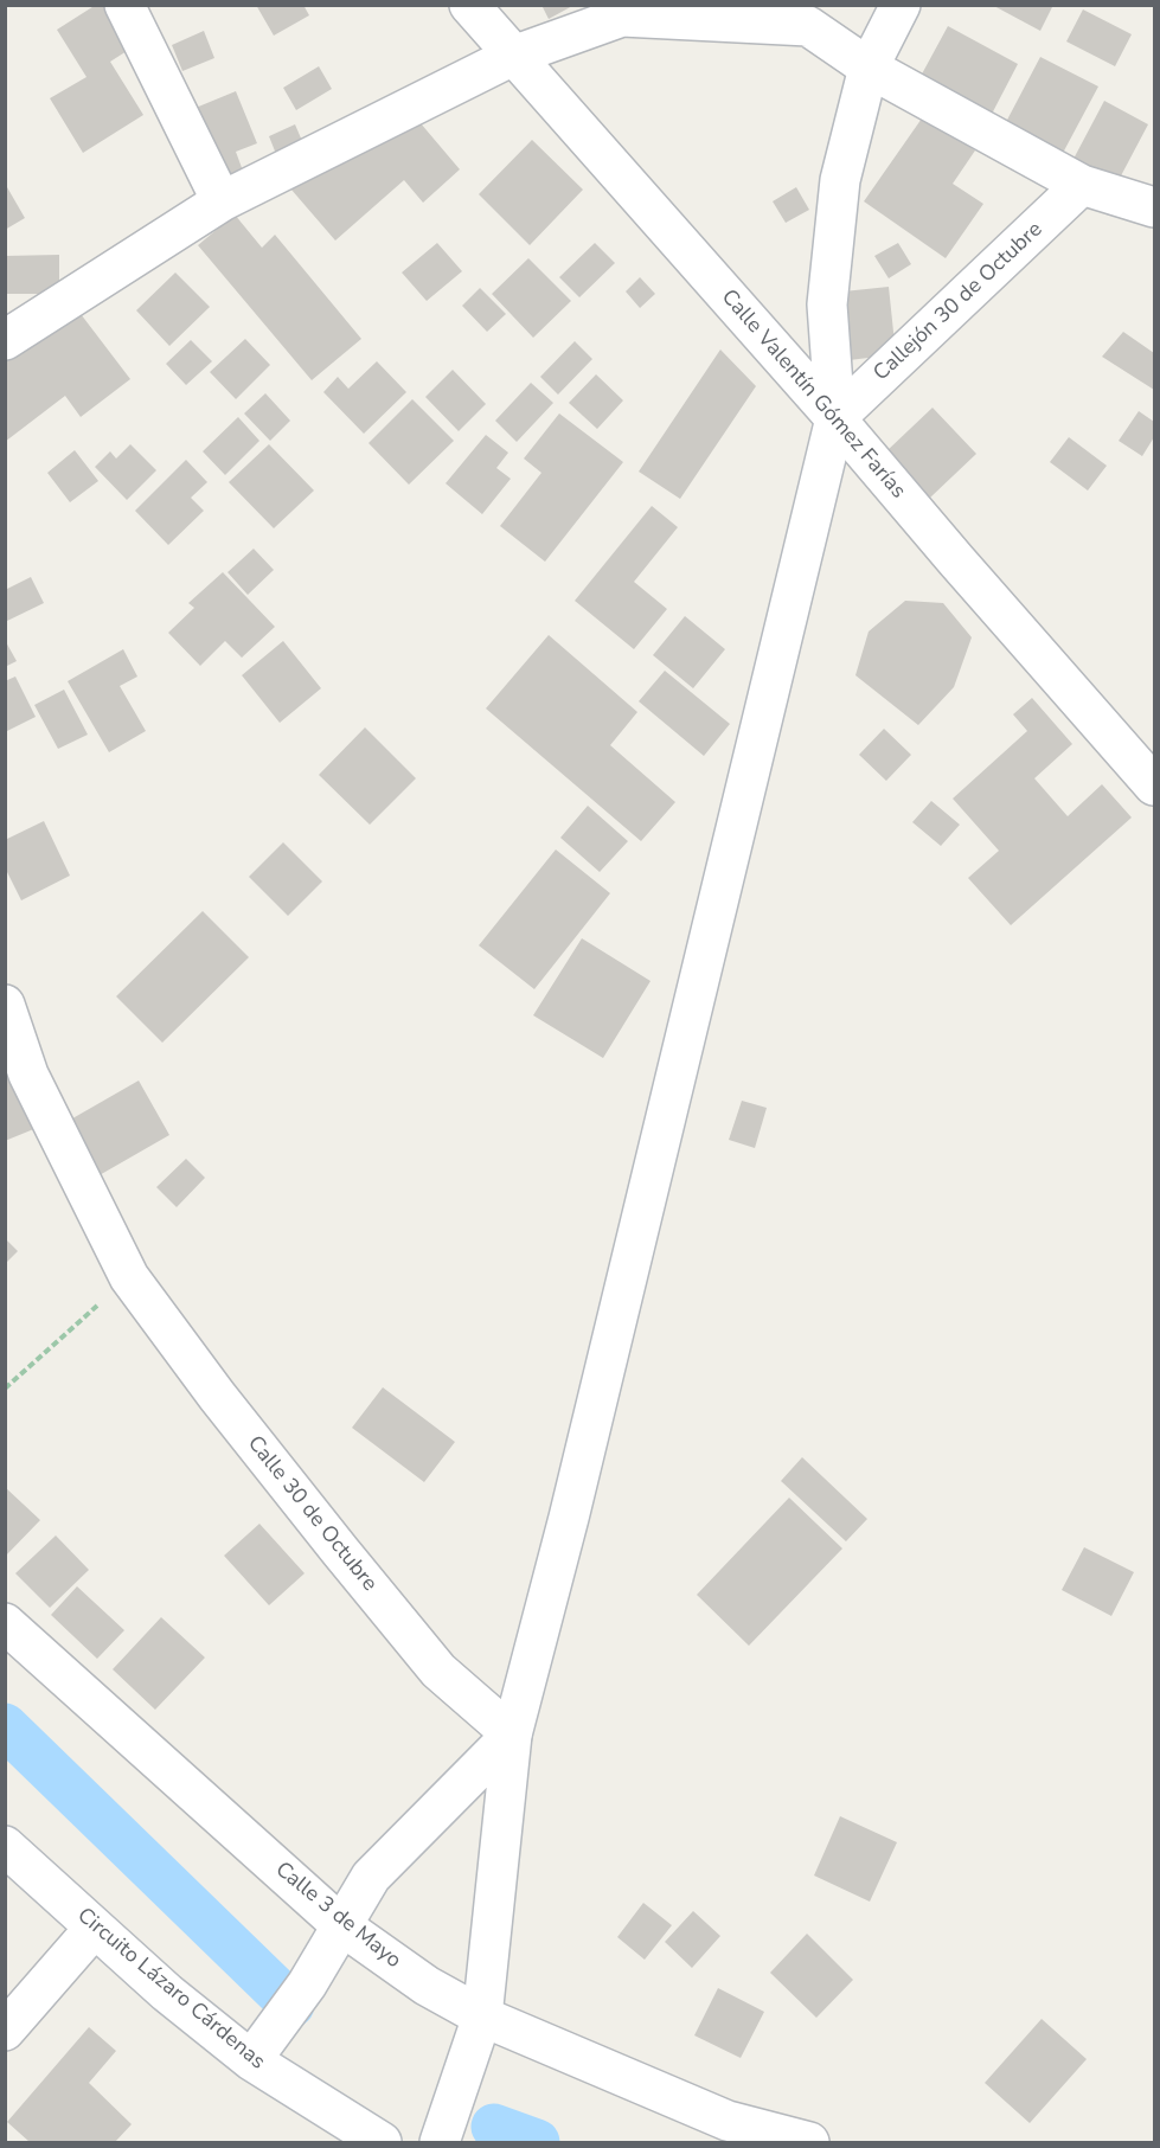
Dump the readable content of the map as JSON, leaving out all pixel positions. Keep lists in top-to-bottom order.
{
  "streets": {
    "street": [
      "Callejón 30 de Octubre",
      "Calle Valentín Gómez Farías",
      "Calle 30 de Octubre",
      "Calle 3 de Mayo",
      "Circuito Lázaro Cárdenas"
    ]
  },
  "crossings": [
    ["Callejón 30 de Octubre", "Calle Valentín Gómez Farías"]
  ]
}
